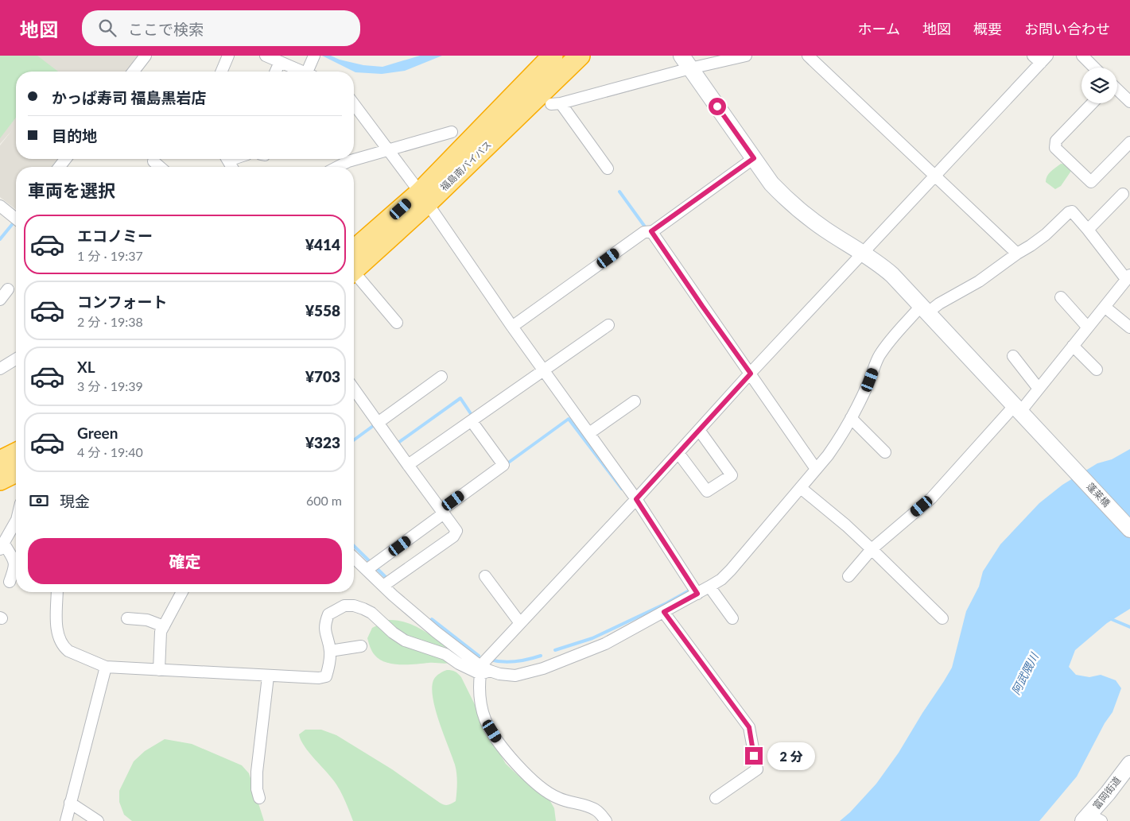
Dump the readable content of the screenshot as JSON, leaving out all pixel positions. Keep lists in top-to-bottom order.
{
  "streets": {
    "highway": ["福島南バイパス"],
    "street": ["蓬莱橋", "富岡街道"]
  },
  "water": ["阿武隈川"],
  "page": {
    "header": "地図",
    "search": "ここで検索",
    "nav": [
      "ホーム",
      "地図",
      "概要",
      "お問い合わせ"
    ],
    "banner": ["かっぱ寿司 福島黒岩店", "目的地"],
    "heading": "車両を選択",
    "list": [
      {
        "name": "エコノミー",
        "note": "1 分 · 19:37",
        "value": "¥414"
      },
      {
        "name": "コンフォート",
        "note": "2 分 · 19:38",
        "value": "¥558"
      },
      {
        "name": "XL",
        "note": "3 分 · 19:39",
        "value": "¥703"
      },
      {
        "name": "Green",
        "note": "4 分 · 19:40",
        "value": "¥323"
      }
    ],
    "pay": ["現金", "600 m"],
    "buttons": "確定",
    "bubble": "2 分"
  }
}
